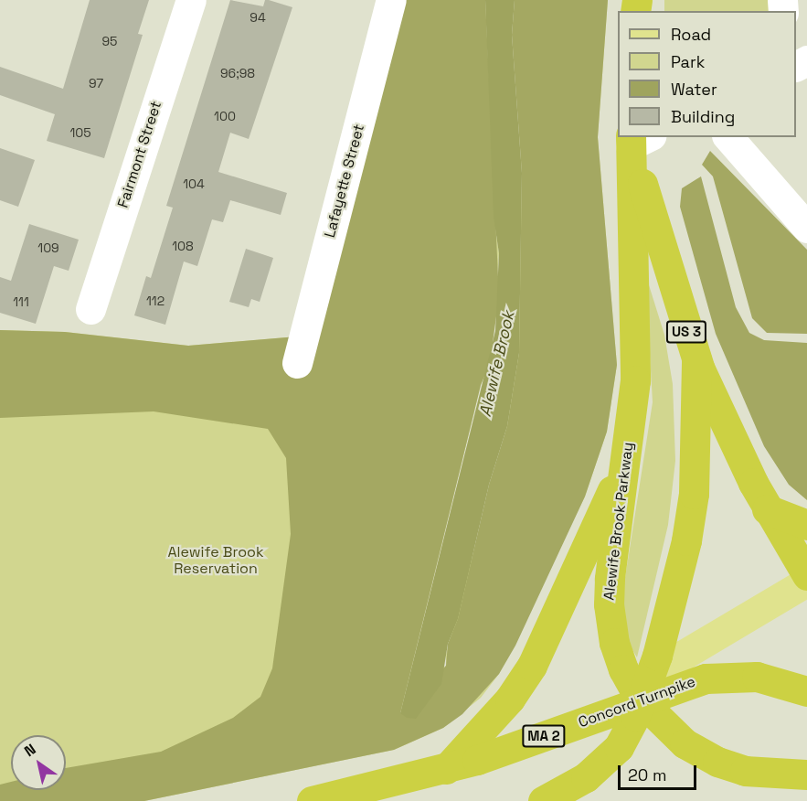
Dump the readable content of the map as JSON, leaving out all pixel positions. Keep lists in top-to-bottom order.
{
  "streets": {
    "highway": [
      "US 3",
      "Alewife Brook Parkway",
      "Concord Turnpike",
      "MA 2"
    ],
    "street": ["Fairmont Street", "Lafayette Street"]
  },
  "crossings": [
    ["Alewife Brook Parkway", "Concord Turnpike"]
  ],
  "water": ["Alewife Brook"],
  "parks": ["Alewife Brook Reservation"],
  "house_numbers": [
    "94",
    "95",
    "96;98",
    "97",
    "100",
    "105",
    "104",
    "108",
    "109",
    "112",
    "111"
  ],
  "legend": [
    "Road",
    "Park",
    "Water",
    "Building"
  ],
  "scale_bar": "20 m",
  "north": "top left"
}
